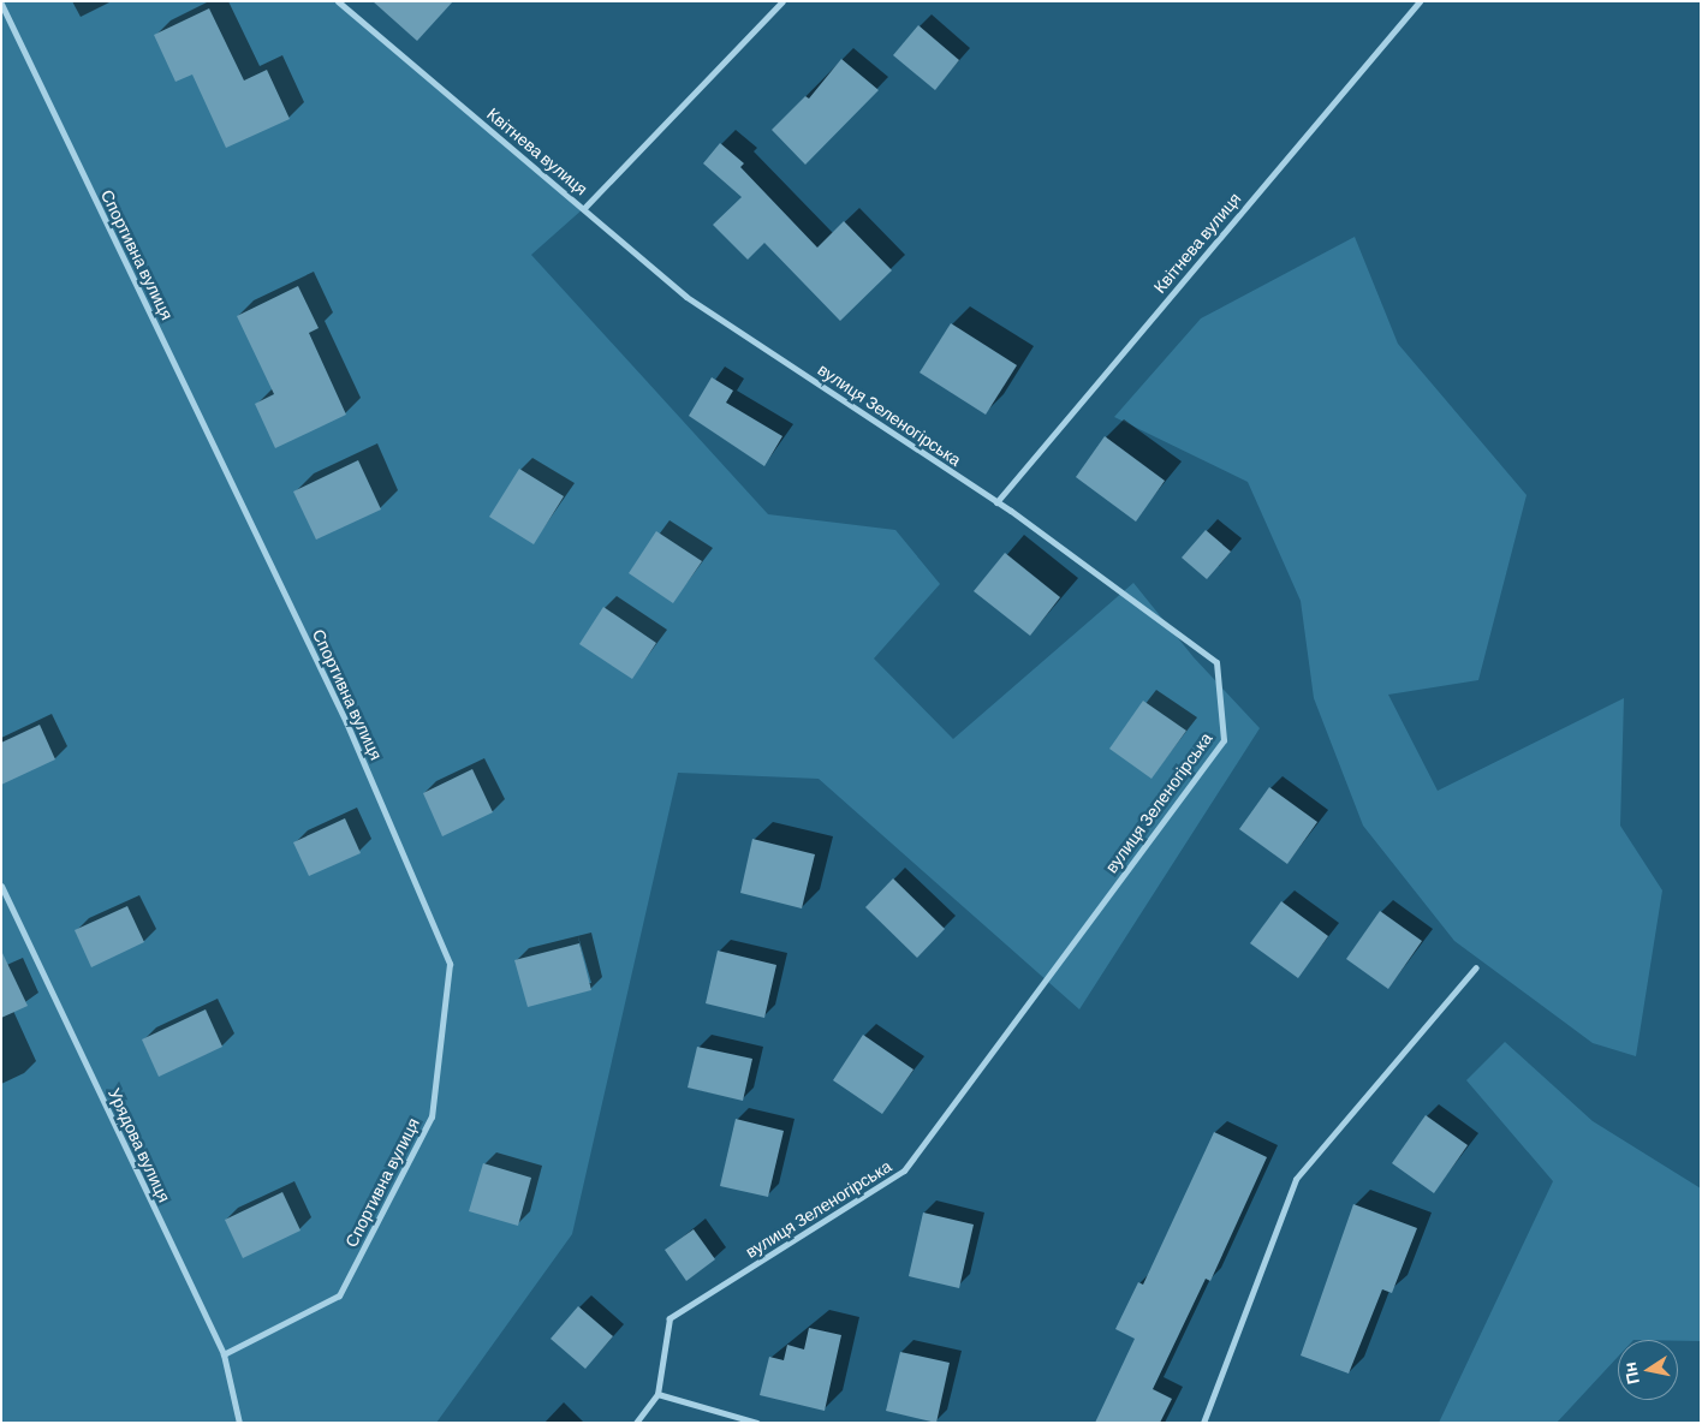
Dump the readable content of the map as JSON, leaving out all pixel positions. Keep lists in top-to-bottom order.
{
  "streets": {
    "street": [
      "Квітнева вулиця",
      "Спортивна вулиця",
      "вулиця Зеленогірська",
      "Урядова вулиця"
    ]
  },
  "crossings": [
    ["Квітнева вулиця", "вулиця Зеленогірська"],
    ["Спортивна вулиця", "Урядова вулиця"]
  ],
  "north": "left"
}
